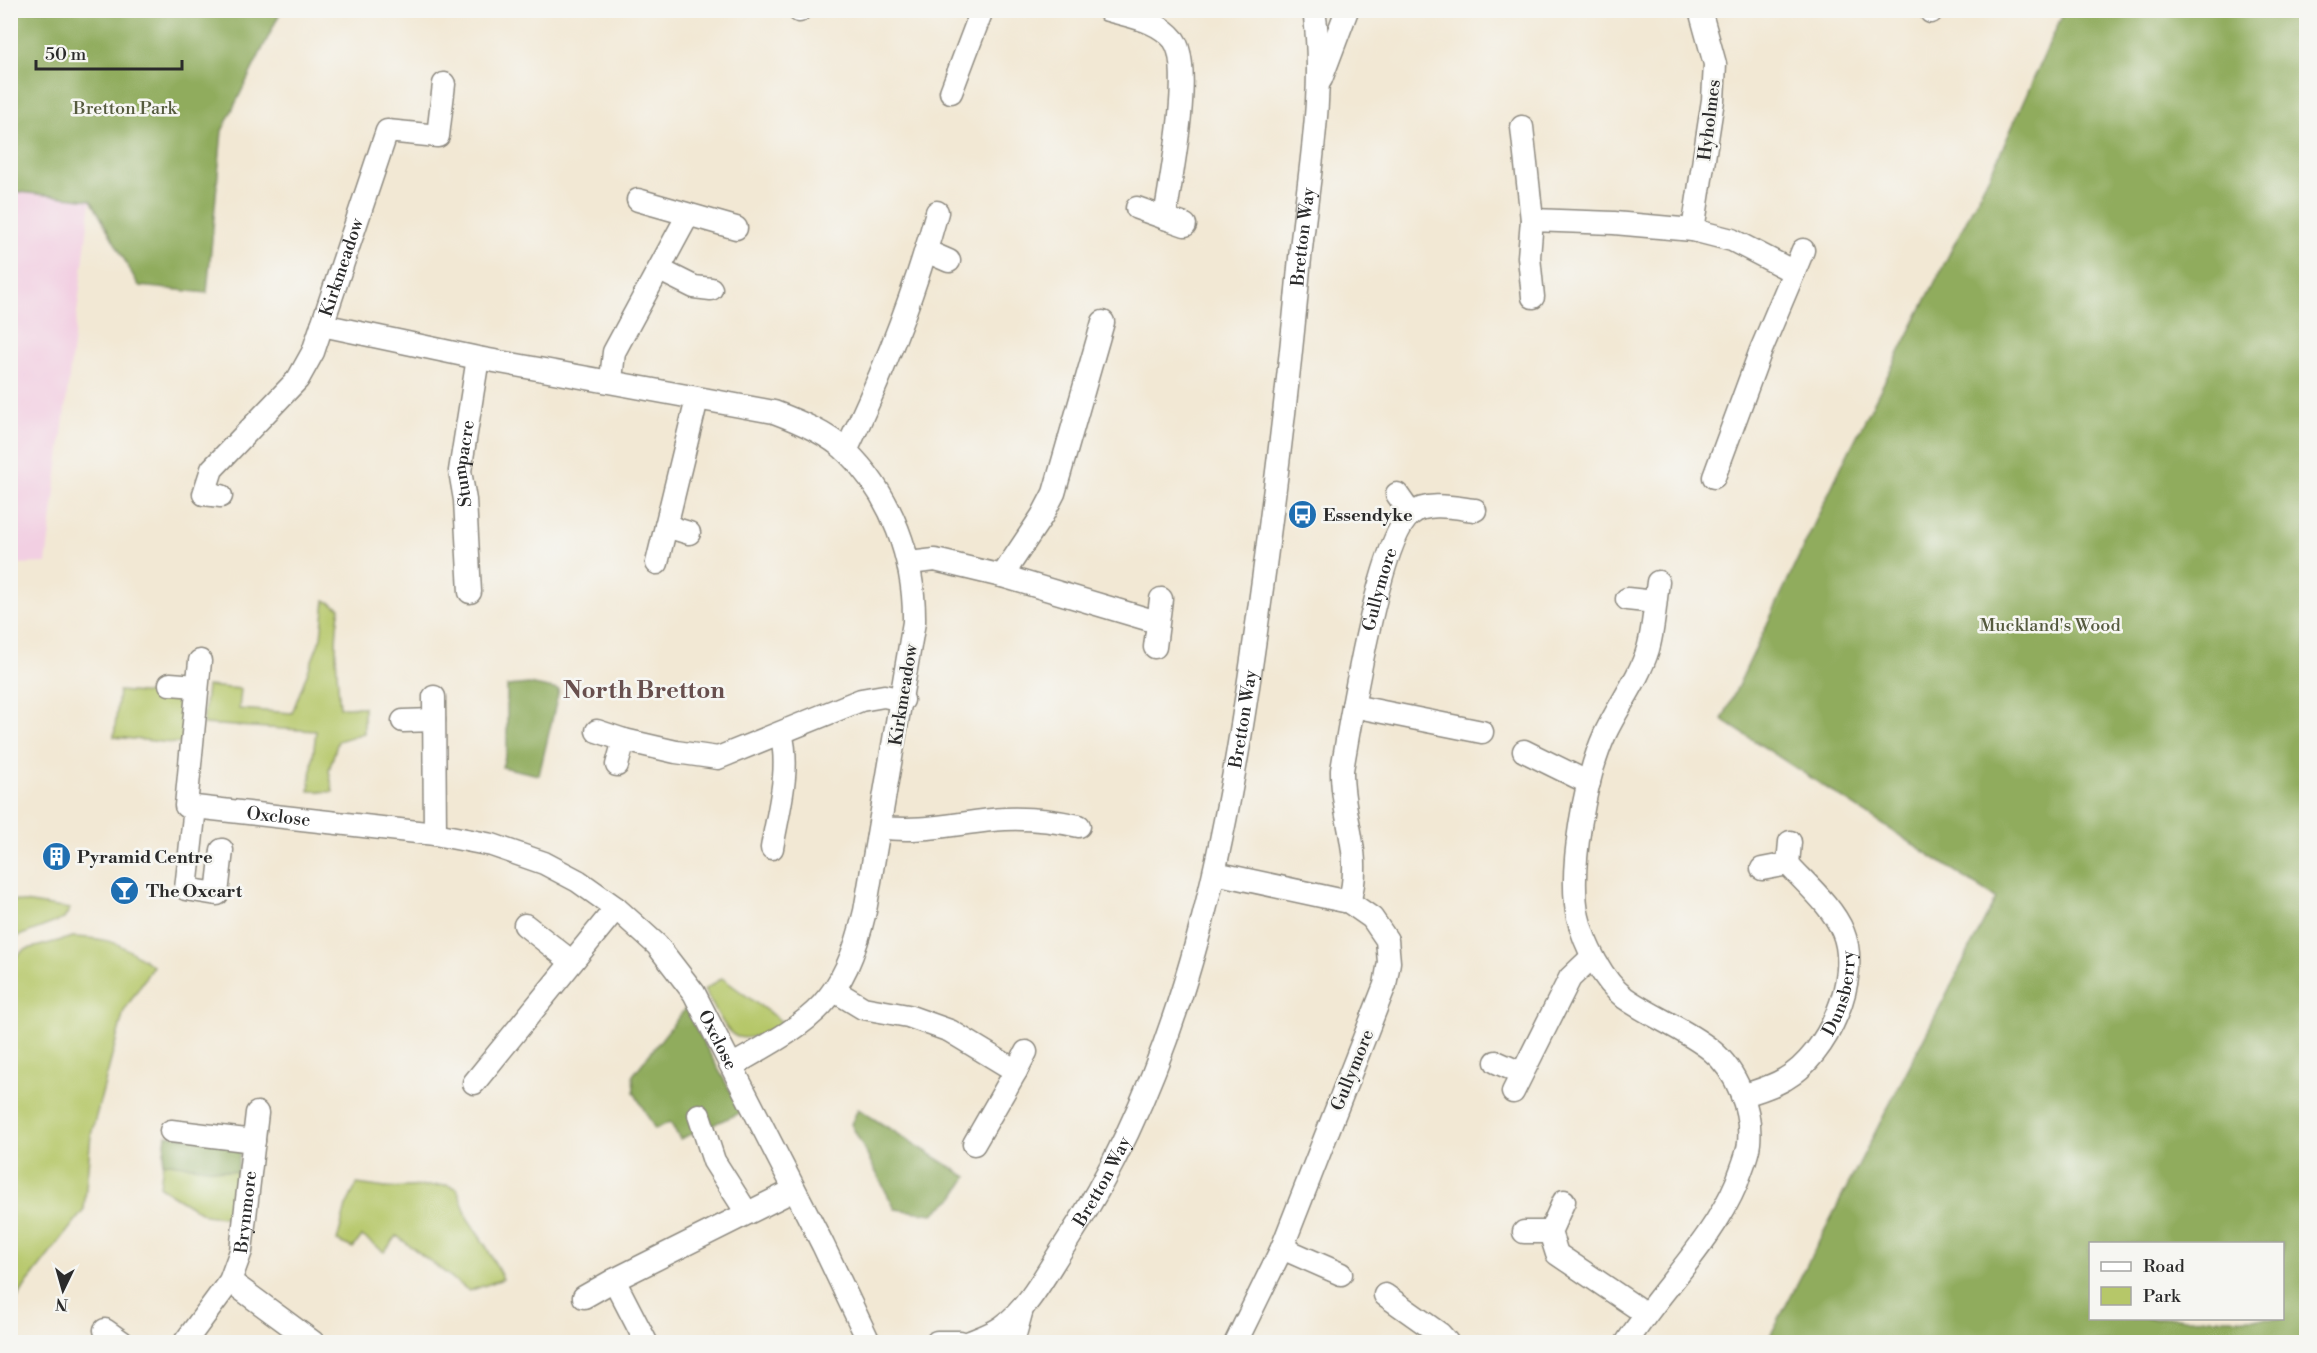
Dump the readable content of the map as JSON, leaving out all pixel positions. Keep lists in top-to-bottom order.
{
  "streets": {
    "street": [
      "Hyholmes",
      "Bretton Way",
      "Kirkmeadow",
      "Stumpacre",
      "Gullymore",
      "Oxclose",
      "Dunsberry",
      "Brynmore"
    ]
  },
  "crossings": [
    ["Bretton Way", "Gullymore"],
    ["Kirkmeadow", "Stumpacre"],
    ["Kirkmeadow", "Oxclose"]
  ],
  "districts": ["North Bretton"],
  "parks": ["Bretton Park", "Muckland's Wood"],
  "places": {
    "bus stop": ["Essendyke"],
    "building": ["Pyramid Centre"],
    "bar": ["The Oxcart"]
  },
  "legend": ["Road", "Park"],
  "scale_bar": "50 m",
  "north": "bottom"
}
